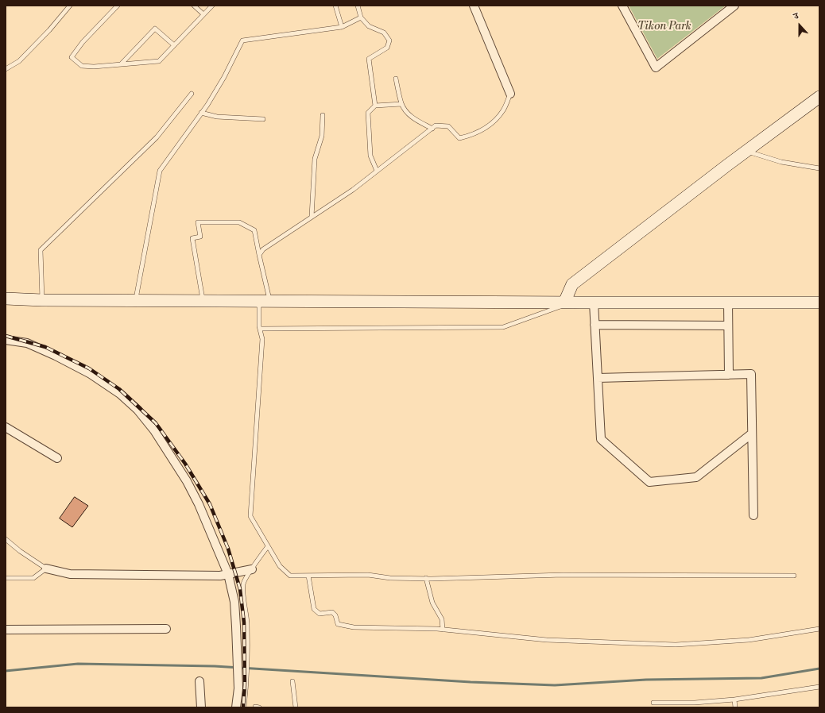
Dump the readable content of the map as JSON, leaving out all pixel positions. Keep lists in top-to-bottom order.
{
  "parks": ["Tikon Park"],
  "north": "top"
}
